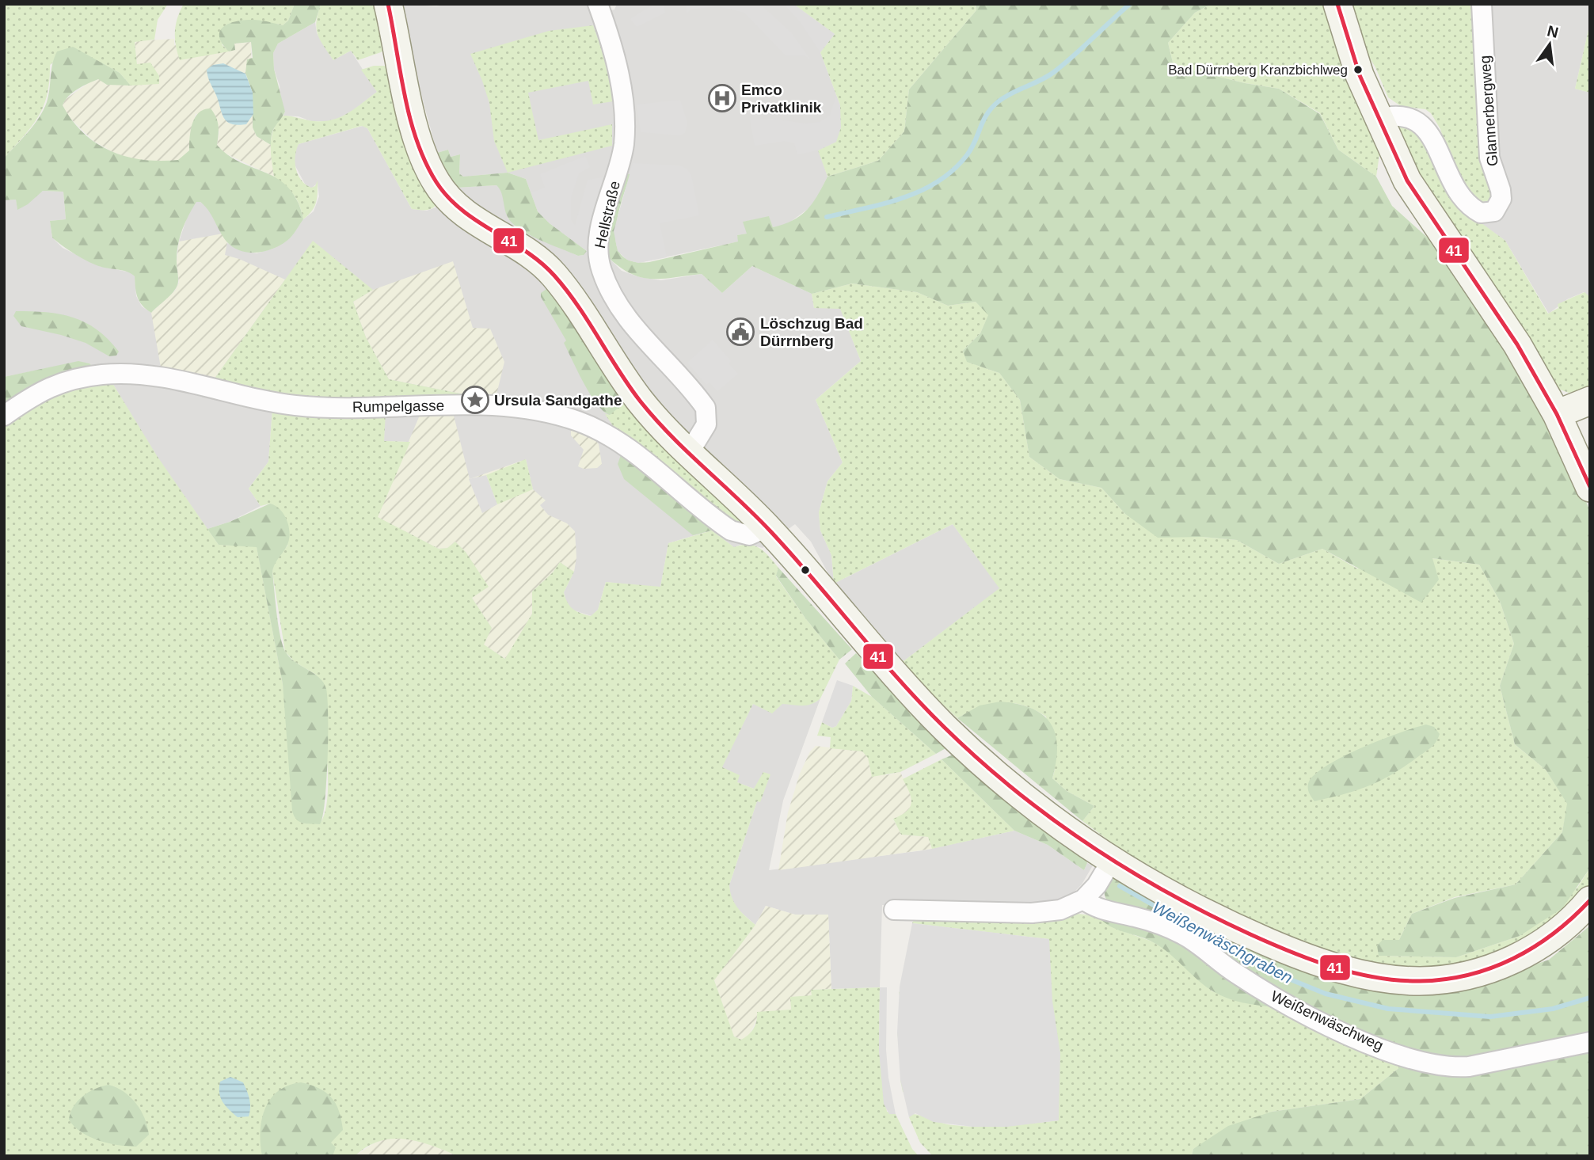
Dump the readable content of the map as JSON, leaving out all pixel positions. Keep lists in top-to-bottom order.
{
  "streets": {
    "street": [
      "Glannerbergweg",
      "Hellstraße",
      "Rumpelgasse",
      "Weißenwäschweg"
    ]
  },
  "water": ["Weißenwäschgraben"],
  "places": {
    "other": ["Bad Dürrnberg Kranzbichlweg"],
    "hospital": ["Emco Privatklinik"],
    "public building": ["Löschzug Bad Dürrnberg"],
    "place": ["Ursula Sandgathe"]
  },
  "lines": ["transit line 41"],
  "north": "top"
}
